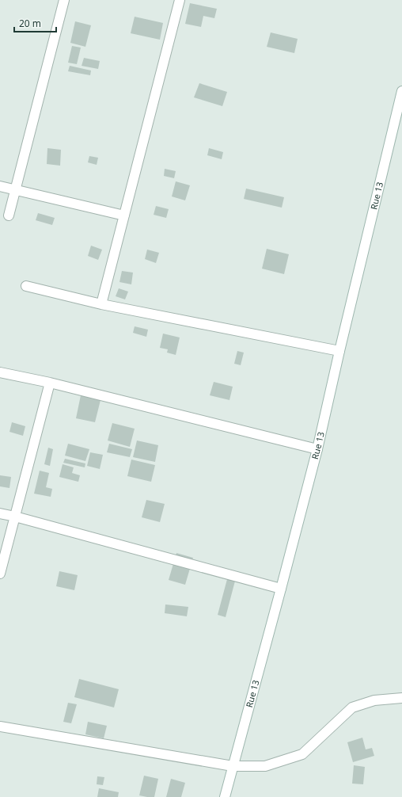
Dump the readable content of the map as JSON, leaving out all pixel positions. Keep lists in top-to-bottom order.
{
  "streets": {
    "street": ["Rue 13"]
  },
  "scale_bar": "20 m"
}
